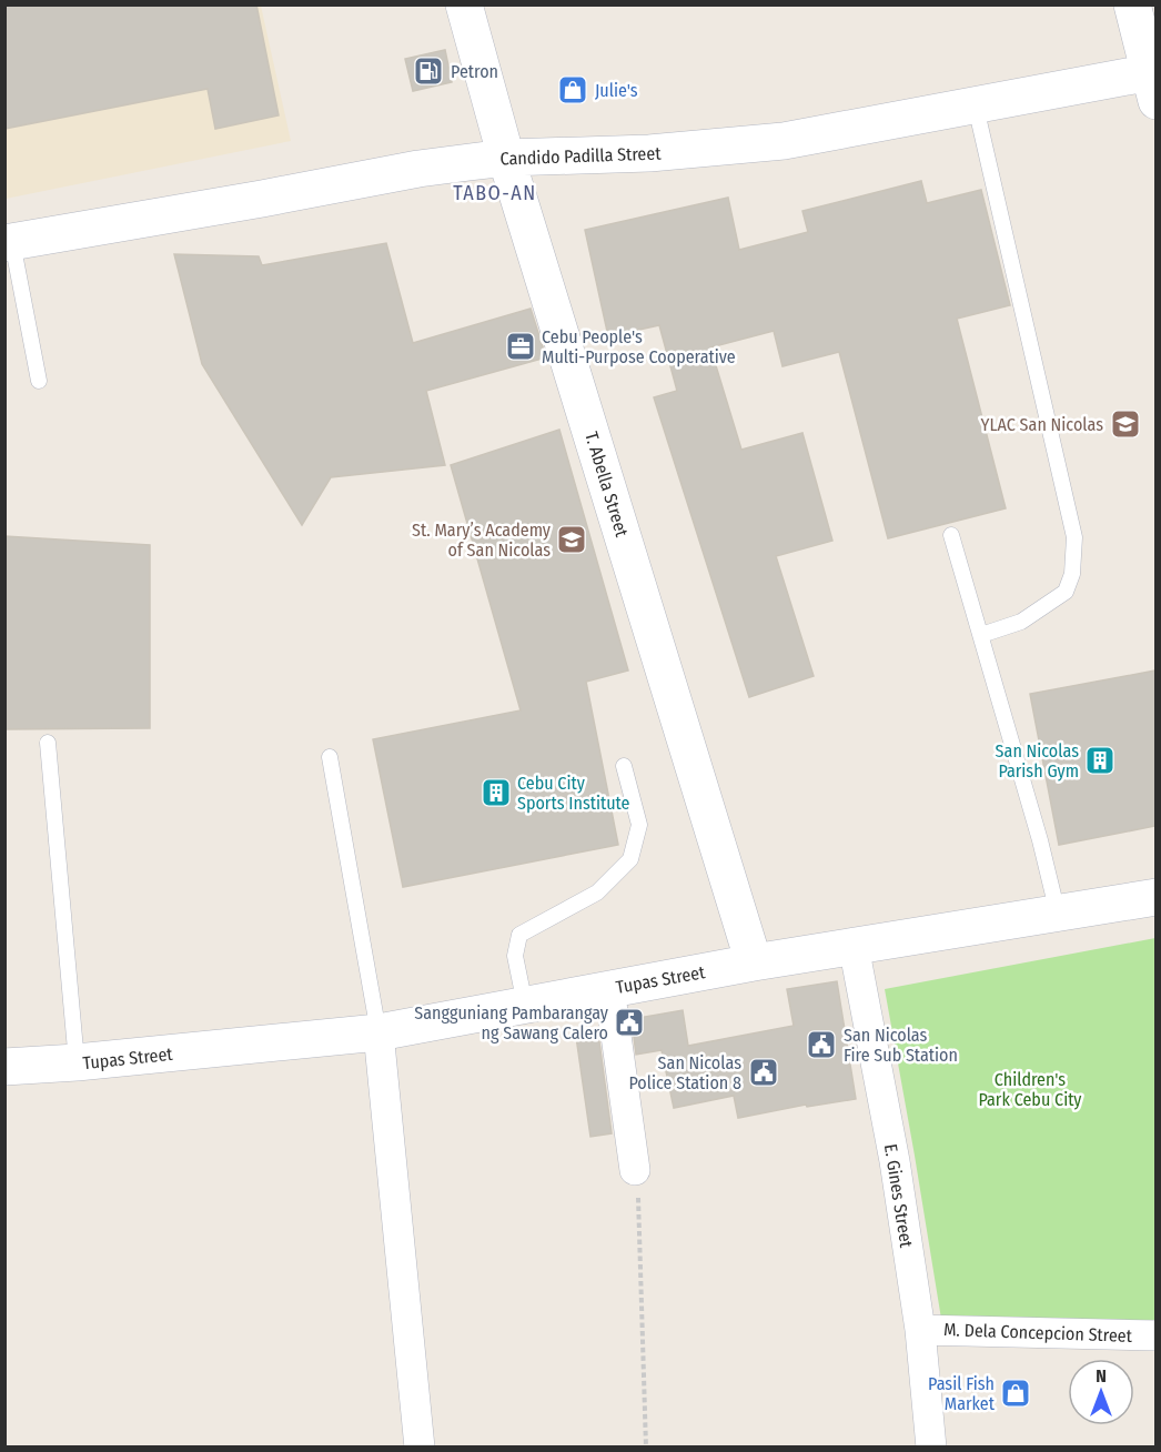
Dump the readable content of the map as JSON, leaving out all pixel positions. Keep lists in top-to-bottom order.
{
  "streets": {
    "street": [
      "Candido Padilla Street",
      "T. Abella Street",
      "Tupas Street",
      "E. Gines Street",
      "M. Dela Concepcion Street"
    ]
  },
  "crossings": [
    ["Candido Padilla Street", "T. Abella Street"],
    ["T. Abella Street", "Tupas Street"],
    ["Tupas Street", "E. Gines Street"],
    ["E. Gines Street", "M. Dela Concepcion Street"]
  ],
  "districts": ["TABO-AN"],
  "parks": ["Children's Park Cebu City"],
  "places": {
    "fuel station": ["Petron"],
    "shop": ["Julie's", "Pasil Fish Market"],
    "office": ["Cebu People's Multi-Purpose Cooperative"],
    "school or university": ["YLAC San Nicolas", "St. Mary’s Academy of San Nicolas"],
    "building": ["San Nicolas Parish Gym", "Cebu City Sports Institute"],
    "public building": ["Sangguniang Pambarangay ng Sawang Calero", "San Nicolas Fire Sub Station", "San Nicolas Police Station 8"]
  },
  "north": "top"
}
